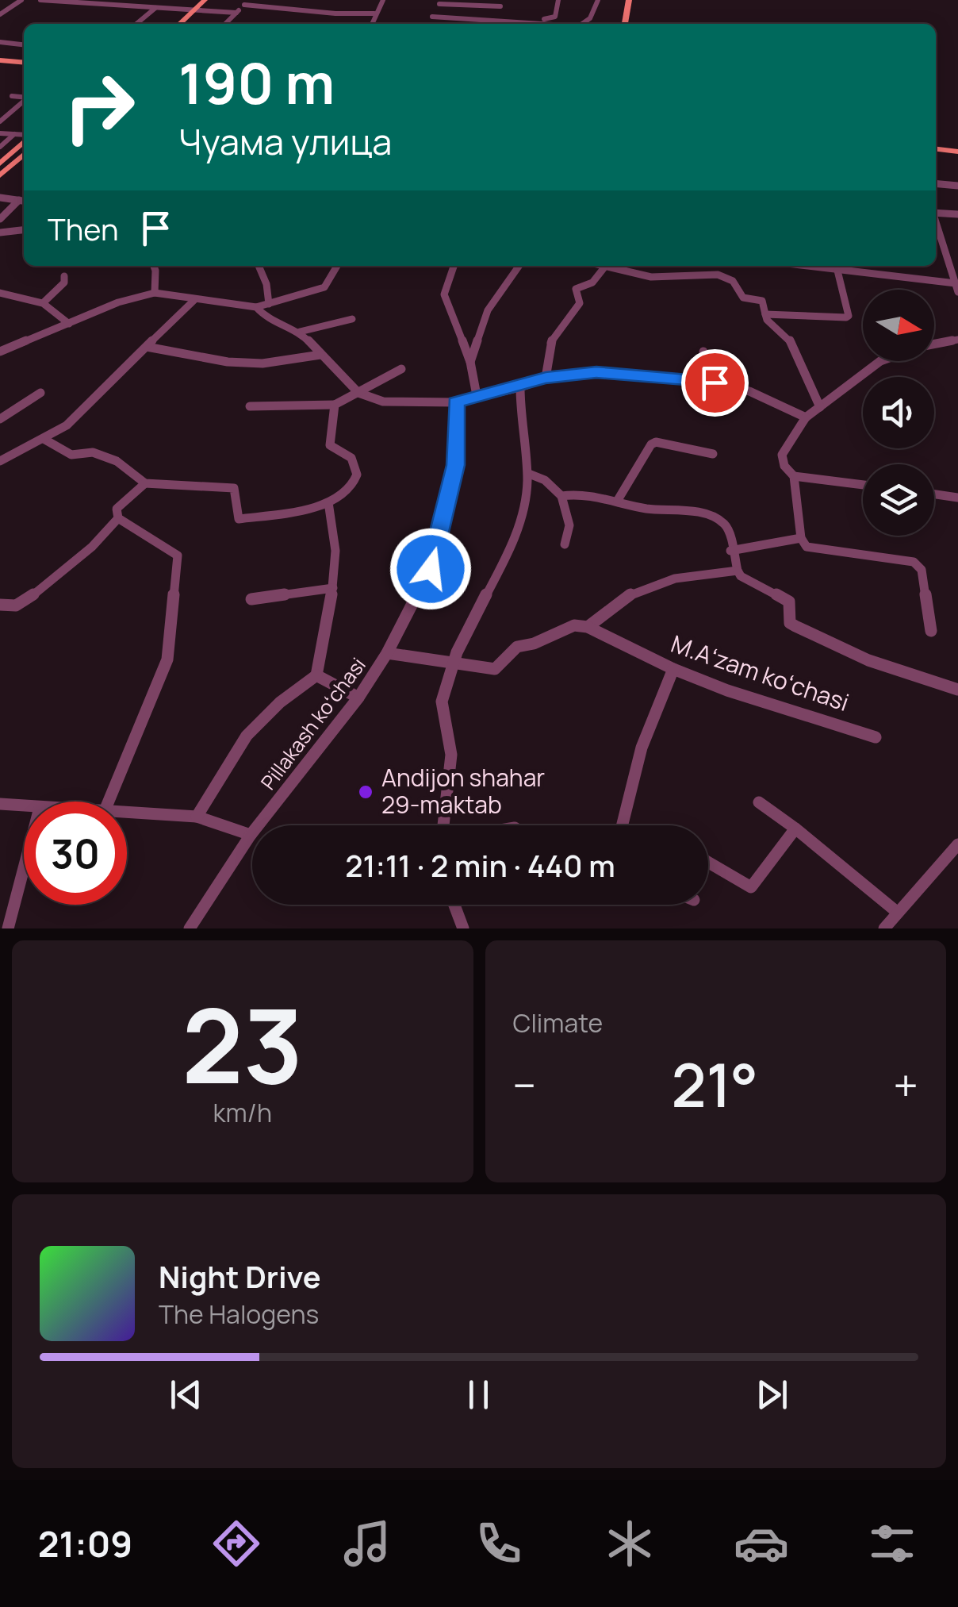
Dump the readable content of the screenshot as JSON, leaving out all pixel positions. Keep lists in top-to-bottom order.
{
  "streets": {
    "street": ["M.Aʻzam koʻchasi", "Pillakash koʻchasi"]
  },
  "places": ["Andijon shahar 29-maktab"],
  "north": "right",
  "page": {
    "turn": ["190 m", "Чуама улица"],
    "then": "Then",
    "limit": "30",
    "trip": "21:11 · 2 min · 440 m",
    "tile": [
      ["23", "km/h"],
      "Climate"
    ],
    "heat": ["−", "21°", "+"],
    "song": ["Night Drive", "The Halogens"],
    "tabs": "21:09"
  }
}
